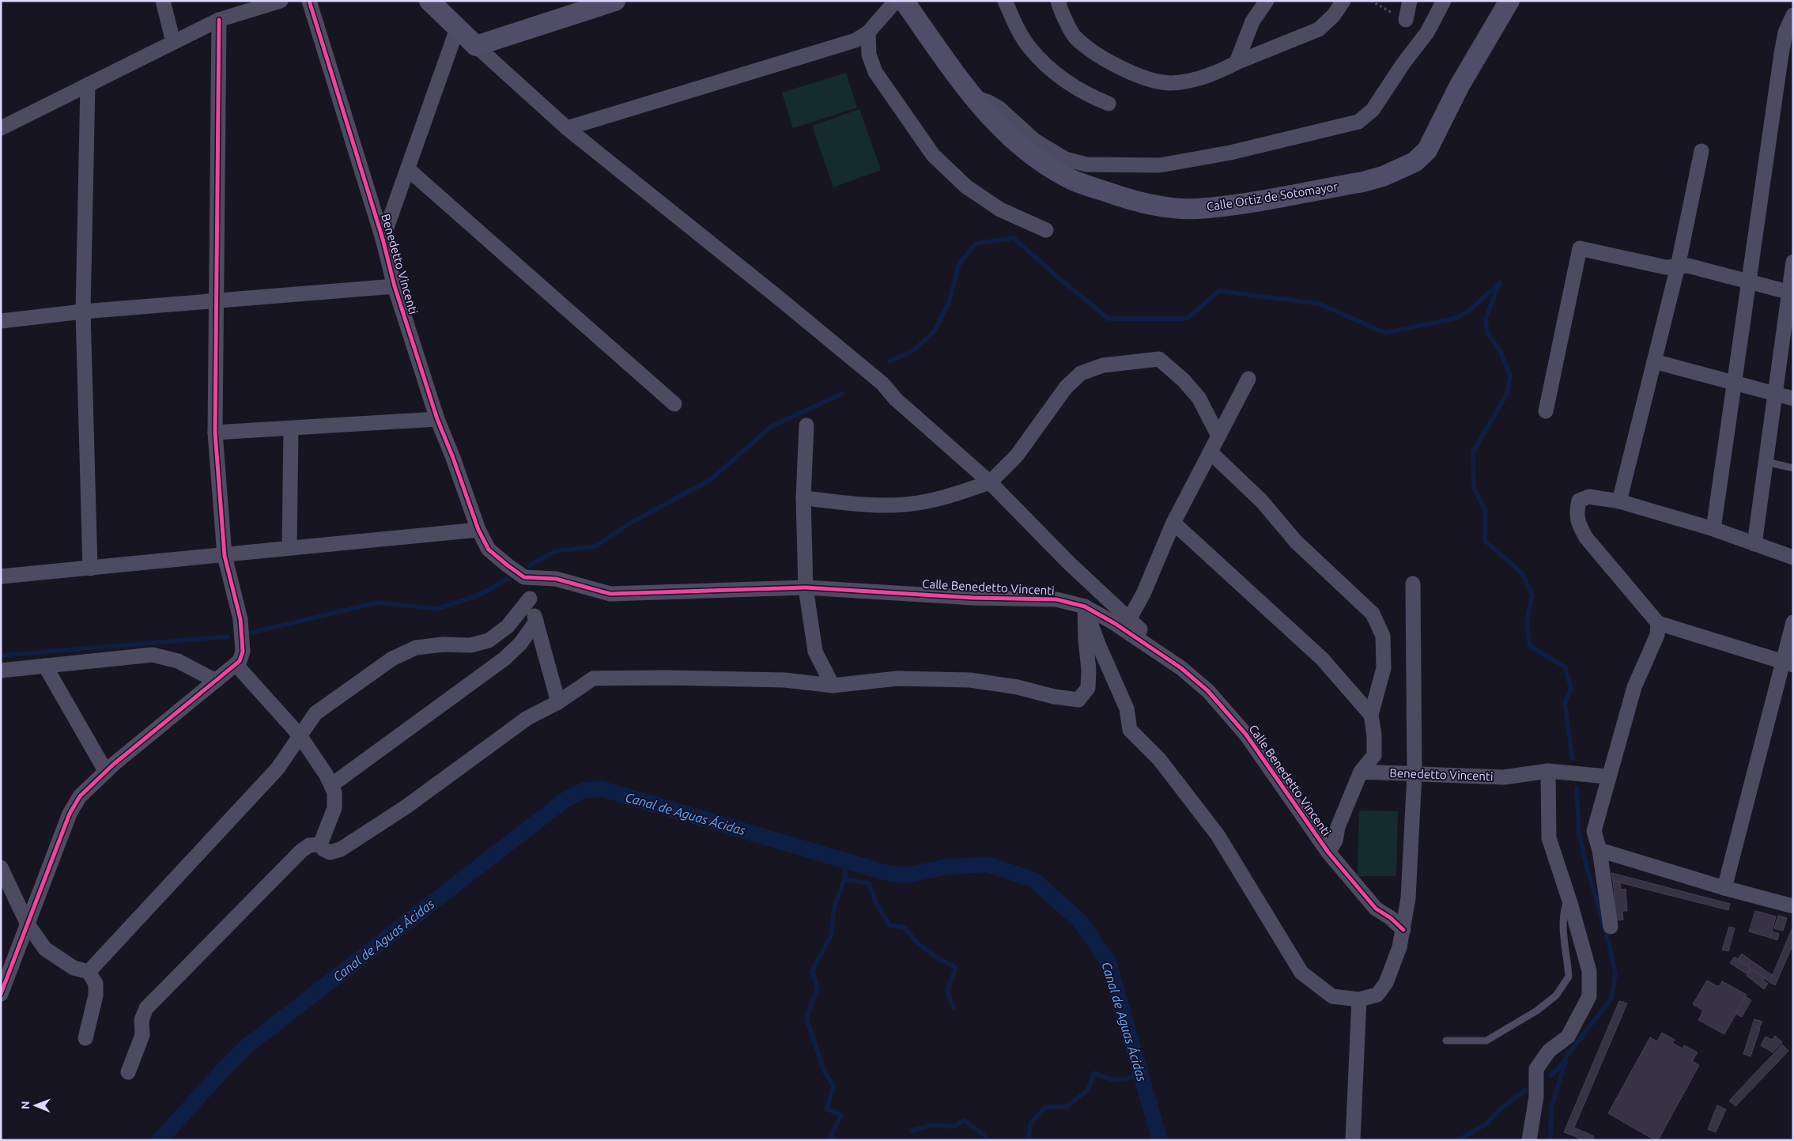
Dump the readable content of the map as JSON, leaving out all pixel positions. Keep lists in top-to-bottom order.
{
  "streets": {
    "street": ["Calle Ortiz de Sotomayor", "Benedetto Vincenti", "Calle Benedetto Vincenti"]
  },
  "water": ["Canal de Aguas Ácidas"],
  "north": "left"
}
